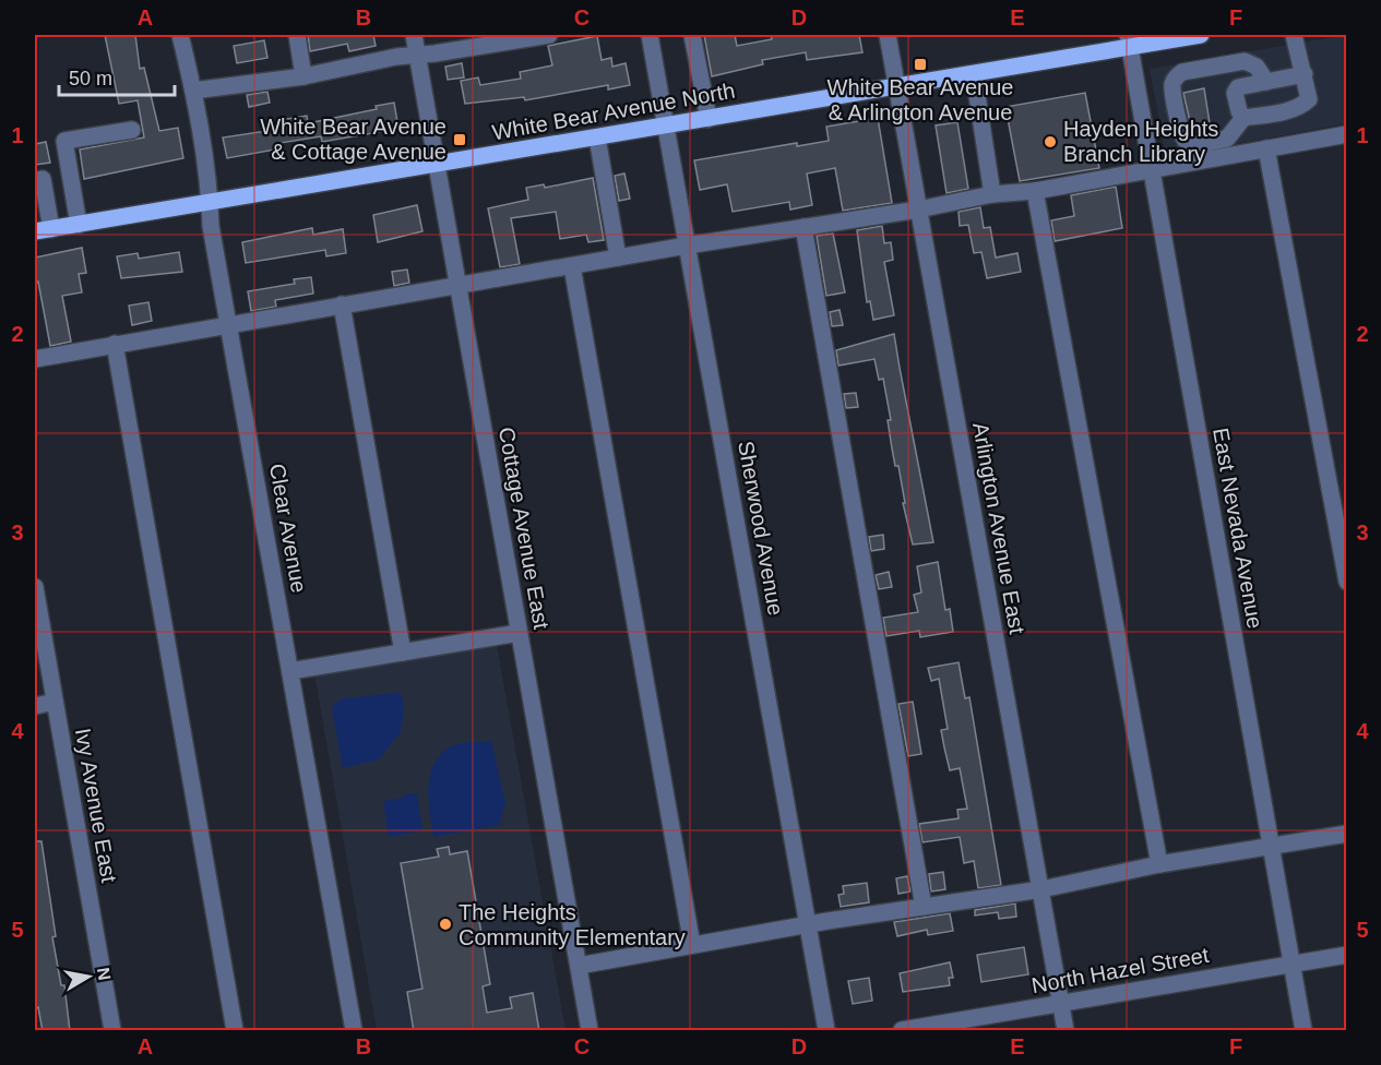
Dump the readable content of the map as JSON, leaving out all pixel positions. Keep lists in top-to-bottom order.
{
  "streets": {
    "main road": ["White Bear Avenue North"],
    "street": [
      "Clear Avenue",
      "Cottage Avenue East",
      "Sherwood Avenue",
      "Arlington Avenue East",
      "East Nevada Avenue",
      "Ivy Avenue East",
      "North Hazel Street"
    ]
  },
  "crossings": [
    ["White Bear Avenue North", "Clear Avenue"],
    ["White Bear Avenue North", "Cottage Avenue East"],
    ["White Bear Avenue North", "Sherwood Avenue"],
    ["White Bear Avenue North", "Arlington Avenue East"],
    ["White Bear Avenue North", "East Nevada Avenue"],
    ["Arlington Avenue East", "North Hazel Street"],
    ["East Nevada Avenue", "North Hazel Street"]
  ],
  "places": {
    "transit": ["White Bear Avenue & Arlington Avenue", "White Bear Avenue & Cottage Avenue"],
    "other": ["Hayden Heights Branch Library", "The Heights Community Elementary"]
  },
  "scale_bar": "50 m",
  "north": "right",
  "grid": {
    "columns": [
      "A",
      "B",
      "C",
      "D",
      "E",
      "F"
    ],
    "rows": [
      "1",
      "2",
      "3",
      "4",
      "5"
    ]
  }
}
